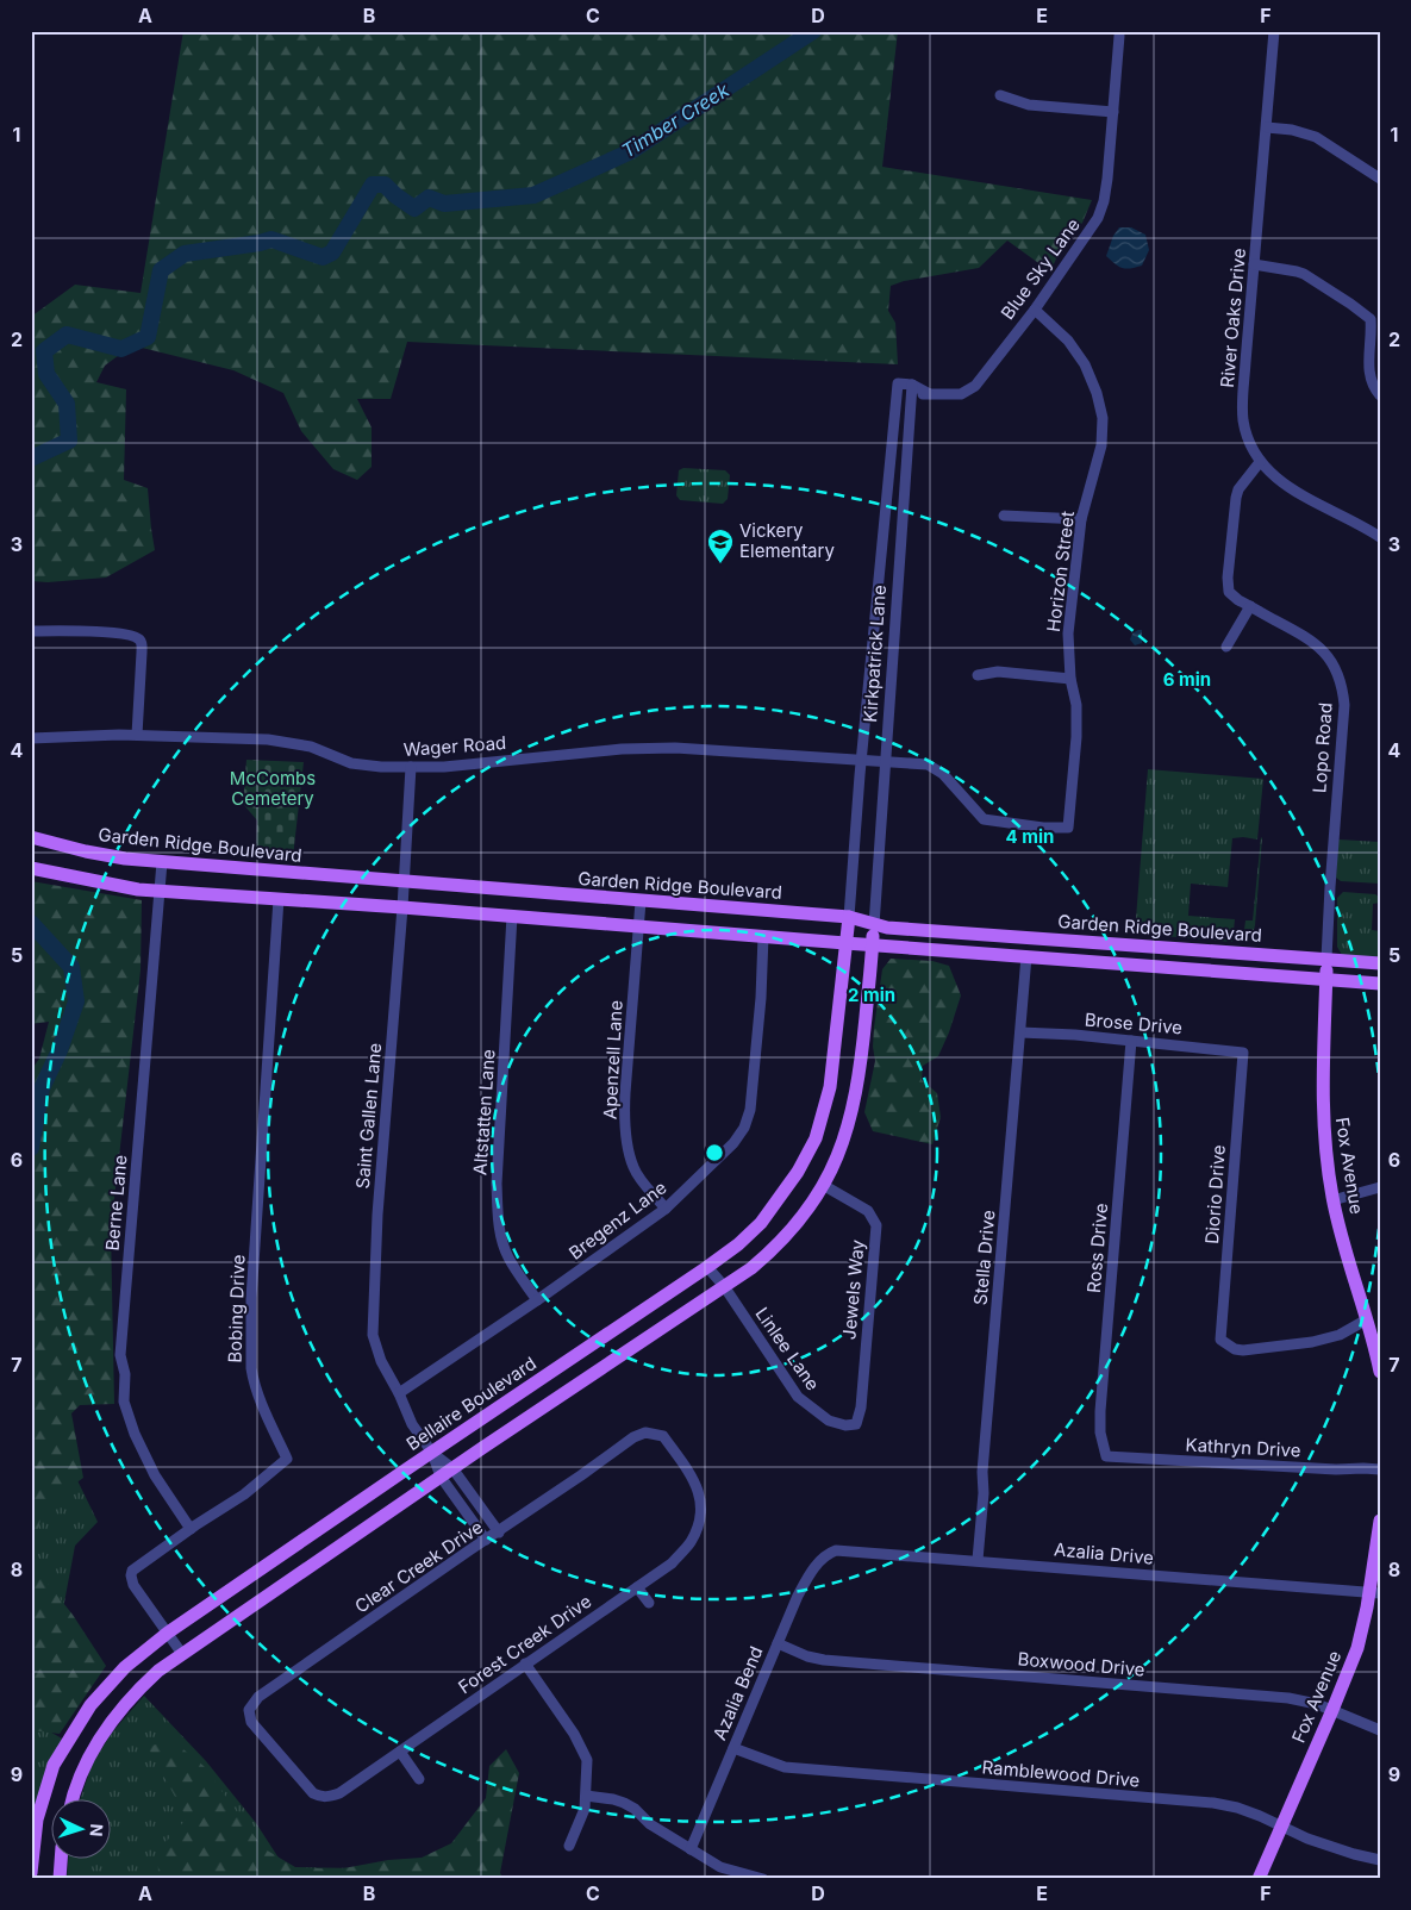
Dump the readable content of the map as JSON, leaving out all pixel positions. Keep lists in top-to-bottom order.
{
  "streets": {
    "main road": ["Garden Ridge Boulevard", "Fox Avenue", "Bellaire Boulevard"],
    "street": [
      "Blue Sky Lane",
      "River Oaks Drive",
      "Horizon Street",
      "Kirkpatrick Lane",
      "Wager Road",
      "Lopo Road",
      "Brose Drive",
      "Apenzell Lane",
      "Altstatten Lane",
      "Saint Gallen Lane",
      "Diorio Drive",
      "Berne Lane",
      "Bregenz Lane",
      "Ross Drive",
      "Stella Drive",
      "Jewels Way",
      "Bobing Drive",
      "Linlee Lane",
      "Kathryn Drive",
      "Azalia Drive",
      "Clear Creek Drive",
      "Forest Creek Drive",
      "Boxwood Drive",
      "Azalia Bend",
      "Ramblewood Drive"
    ]
  },
  "crossings": [
    ["Blue Sky Lane", "Horizon Street"],
    ["Blue Sky Lane", "Kirkpatrick Lane"],
    ["River Oaks Drive", "Lopo Road"],
    ["Horizon Street", "Wager Road"],
    ["Kirkpatrick Lane", "Wager Road"],
    ["Kirkpatrick Lane", "Garden Ridge Boulevard"],
    ["Kirkpatrick Lane", "Bellaire Boulevard"],
    ["Wager Road", "Saint Gallen Lane"],
    ["Lopo Road", "Garden Ridge Boulevard"],
    ["Lopo Road", "Fox Avenue"],
    ["Garden Ridge Boulevard", "Apenzell Lane"],
    ["Garden Ridge Boulevard", "Altstatten Lane"],
    ["Garden Ridge Boulevard", "Saint Gallen Lane"],
    ["Garden Ridge Boulevard", "Fox Avenue"],
    ["Garden Ridge Boulevard", "Berne Lane"],
    ["Garden Ridge Boulevard", "Bregenz Lane"],
    ["Garden Ridge Boulevard", "Stella Drive"],
    ["Garden Ridge Boulevard", "Bobing Drive"],
    ["Garden Ridge Boulevard", "Bellaire Boulevard"],
    ["Brose Drive", "Diorio Drive"],
    ["Brose Drive", "Ross Drive"],
    ["Brose Drive", "Stella Drive"],
    ["Apenzell Lane", "Bregenz Lane"],
    ["Altstatten Lane", "Bregenz Lane"],
    ["Saint Gallen Lane", "Bregenz Lane"],
    ["Saint Gallen Lane", "Bellaire Boulevard"],
    ["Fox Avenue", "Diorio Drive"],
    ["Fox Avenue", "Azalia Drive"],
    ["Fox Avenue", "Boxwood Drive"],
    ["Fox Avenue", "Ramblewood Drive"],
    ["Berne Lane", "Bobing Drive"],
    ["Ross Drive", "Kathryn Drive"],
    ["Stella Drive", "Azalia Drive"],
    ["Jewels Way", "Linlee Lane"],
    ["Bobing Drive", "Bellaire Boulevard"],
    ["Linlee Lane", "Bellaire Boulevard"],
    ["Azalia Drive", "Azalia Bend"],
    ["Clear Creek Drive", "Forest Creek Drive"],
    ["Boxwood Drive", "Azalia Bend"],
    ["Azalia Bend", "Ramblewood Drive"]
  ],
  "water": ["Timber Creek"],
  "parks": ["McCombs Cemetery"],
  "places": {
    "school or university": ["Vickery Elementary"]
  },
  "north": "right",
  "grid": {
    "columns": [
      "A",
      "B",
      "C",
      "D",
      "E",
      "F"
    ],
    "rows": [
      "1",
      "2",
      "3",
      "4",
      "5",
      "6",
      "7",
      "8",
      "9"
    ]
  },
  "rings": ["6 min", "4 min", "2 min"]
}
